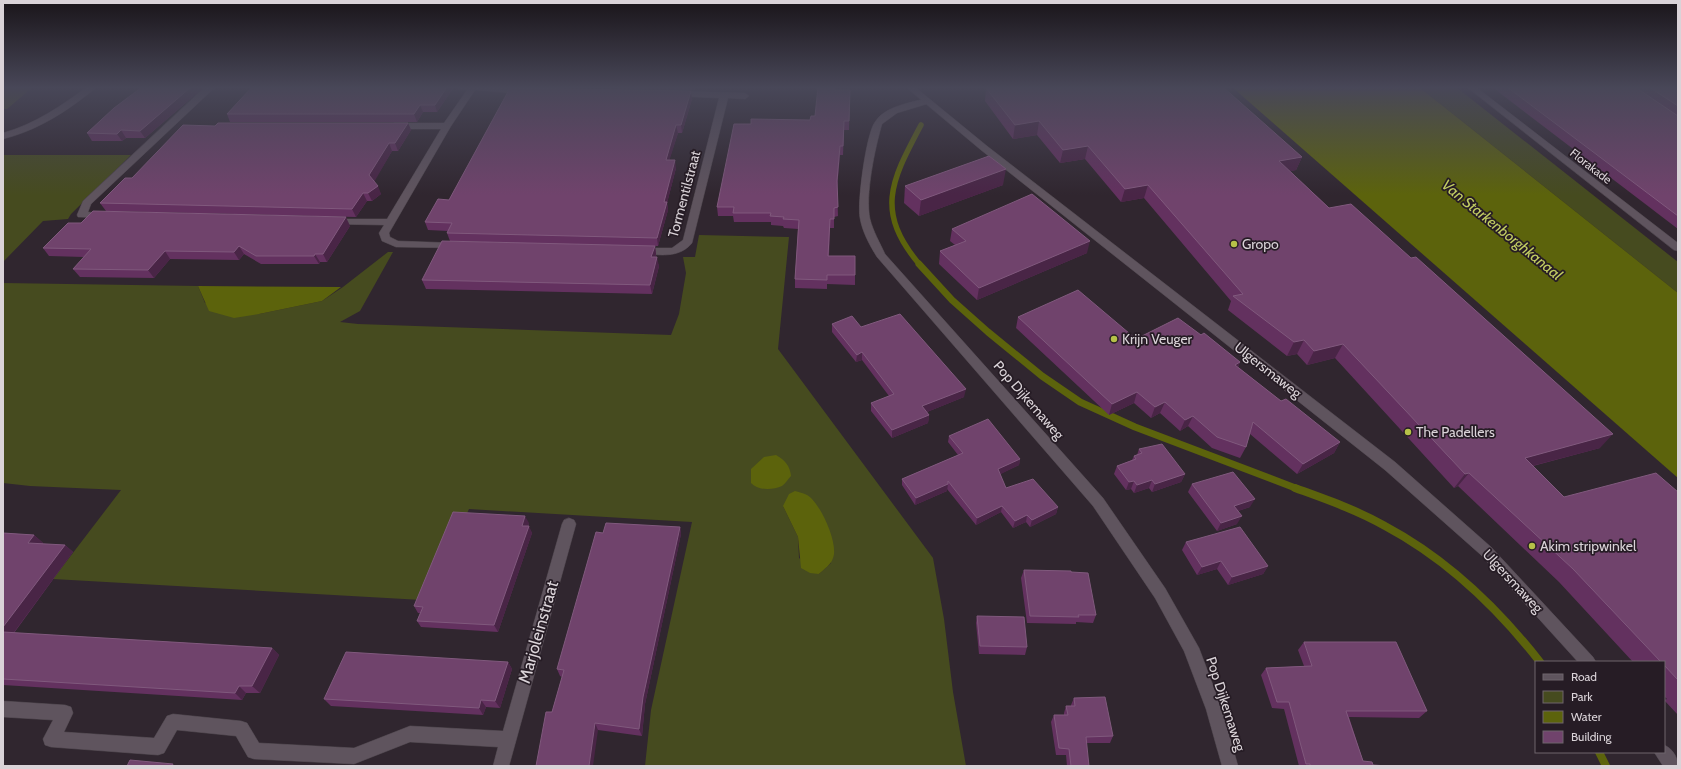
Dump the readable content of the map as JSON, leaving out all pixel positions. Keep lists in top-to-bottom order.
{
  "streets": {
    "street": [
      "Florakade",
      "Tormentilstraat",
      "Ulgersmaweg",
      "Pop Dijkemaweg",
      "Marjoleinstraat"
    ]
  },
  "water": ["Van Starkenborghkanaal"],
  "places": [
    "Gropo",
    "Krijn Veuger",
    "The Padellers",
    "Akim stripwinkel"
  ],
  "legend": [
    "Road",
    "Park",
    "Water",
    "Building"
  ]
}
